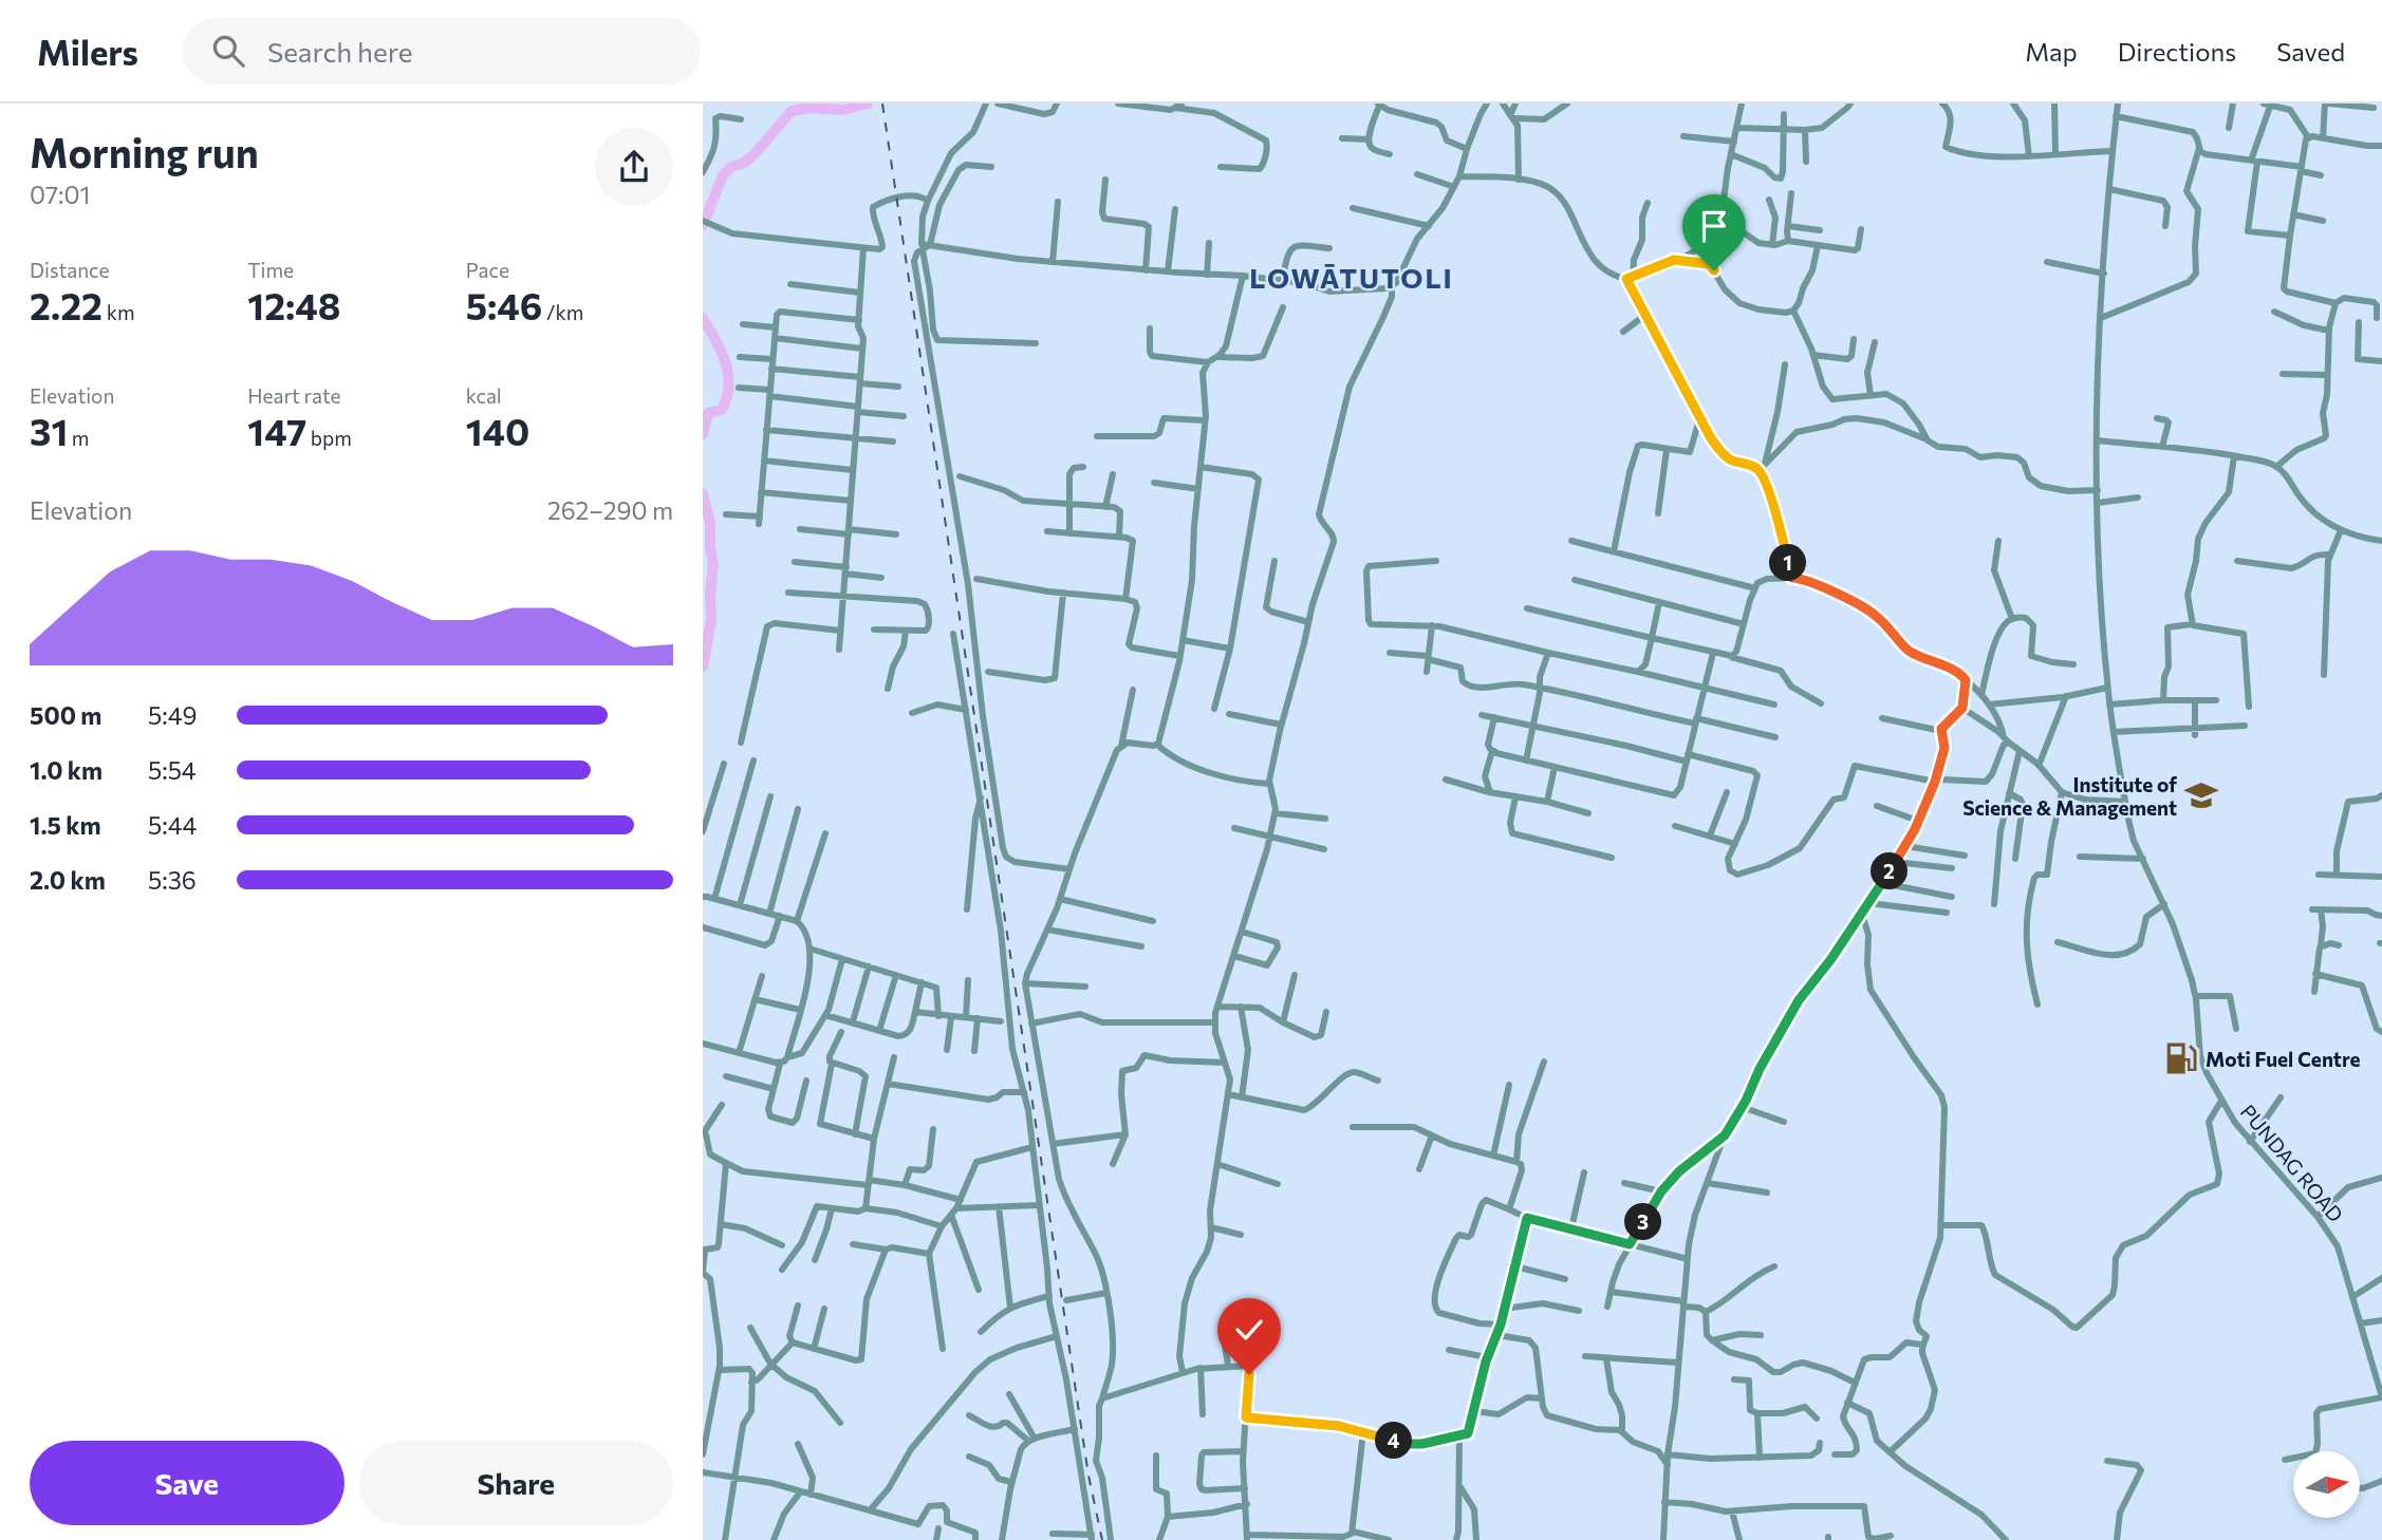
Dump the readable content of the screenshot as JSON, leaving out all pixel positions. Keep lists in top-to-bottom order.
{
  "streets": {
    "street": ["PUNDAG ROAD"]
  },
  "districts": ["LOWĀTUTOLI"],
  "places": {
    "school or university": ["Institute of Science & Management"],
    "fuel station": ["Moti Fuel Centre"]
  },
  "north": "right",
  "page": {
    "header": "Milers",
    "search": "Search here",
    "nav": ["Map", "Directions", "Saved"],
    "heading": ["Morning run", "07:01"],
    "stats": [
      ["Distance", "2.22 km"],
      ["Time", "12:48"],
      ["Pace", "5:46 /km"],
      ["Elevation", "31 m"],
      ["Heart rate", "147 bpm"],
      ["kcal", "140"]
    ],
    "chart": ["Elevation", "262–290 m"],
    "pins": [
      "1",
      "2",
      "3",
      "4"
    ],
    "list": [
      {
        "name": "500 m",
        "note": "5:49"
      },
      {
        "name": "1.0 km",
        "note": "5:54"
      },
      {
        "name": "1.5 km",
        "note": "5:44"
      },
      {
        "name": "2.0 km",
        "note": "5:36"
      }
    ],
    "buttons": ["Save", "Share"]
  }
}
